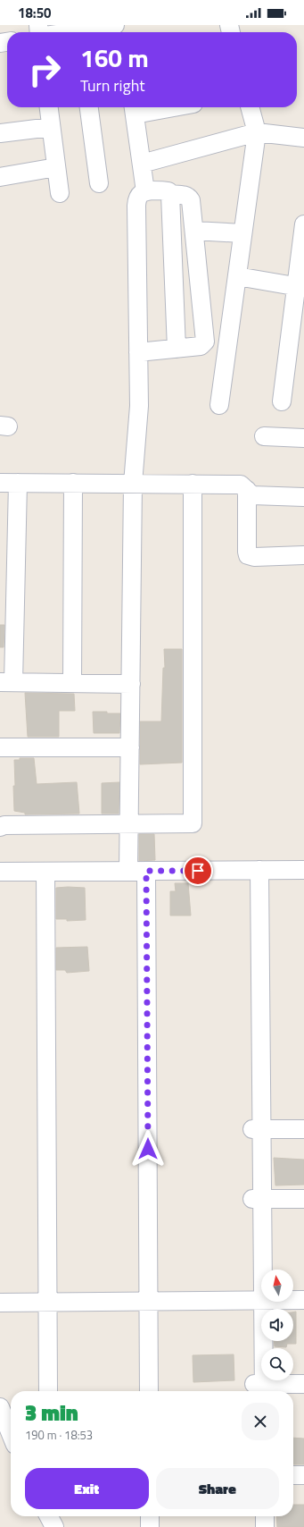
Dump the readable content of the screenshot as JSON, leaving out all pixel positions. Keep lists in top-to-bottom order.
{
  "north": "top",
  "page": {
    "status": "18:50",
    "turn": ["160 m", "Turn right"],
    "heading": ["3 min", "190 m · 18:53"],
    "buttons": ["Exit", "Share"]
  }
}
